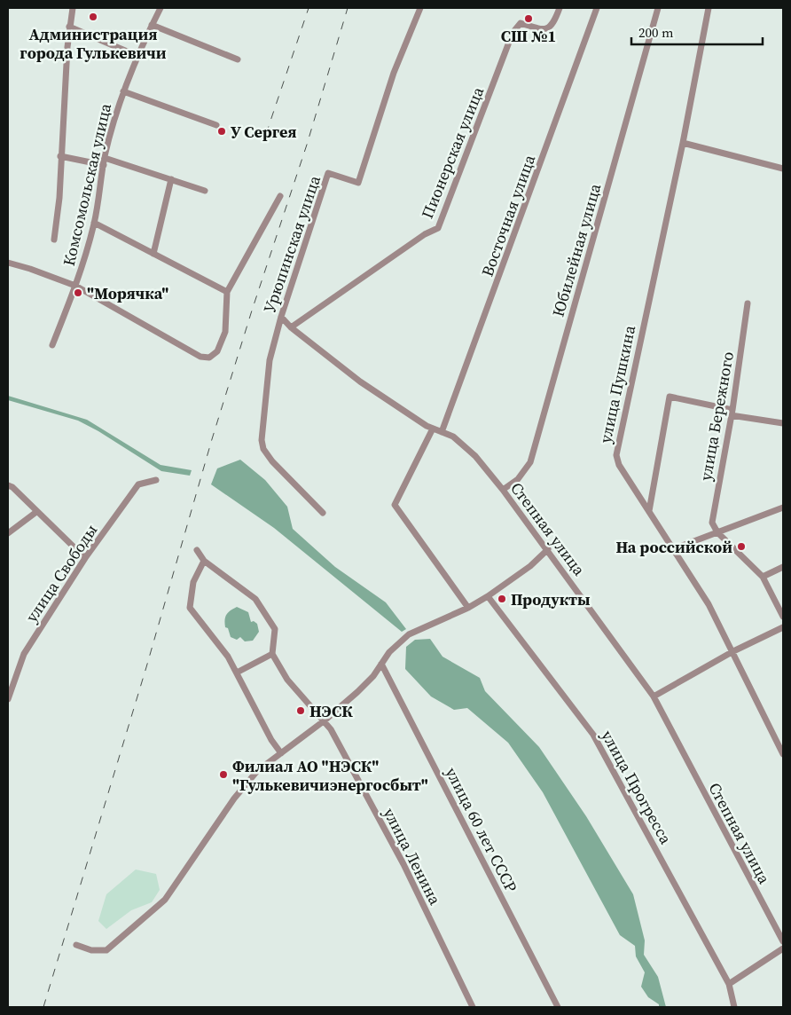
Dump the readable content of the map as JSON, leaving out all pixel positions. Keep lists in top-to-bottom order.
{
  "streets": {
    "street": [
      "Пионерская улица",
      "Комсомольская улица",
      "Восточная улица",
      "Урюпинская улица",
      "Юбилейная улица",
      "улица Пушкина",
      "улица Бережного",
      "Степная улица",
      "улица Свободы",
      "улица Прогресса",
      "улица 60 лет СССР",
      "улица Ленина"
    ]
  },
  "crossings": [
    ["Пионерская улица", "Степная улица"],
    ["Восточная улица", "Степная улица"],
    ["Урюпинская улица", "Степная улица"],
    ["Юбилейная улица", "Степная улица"]
  ],
  "places": [
    "Администрация города Гулькевичи",
    "СШ №1",
    "У Сергея",
    "\"Морячка\"",
    "На российской",
    "Продукты",
    "НЭСК",
    "Филиал АО \"НЭСК\" \"Гулькевичиэнергосбыт\""
  ],
  "scale_bar": "200 m"
}
